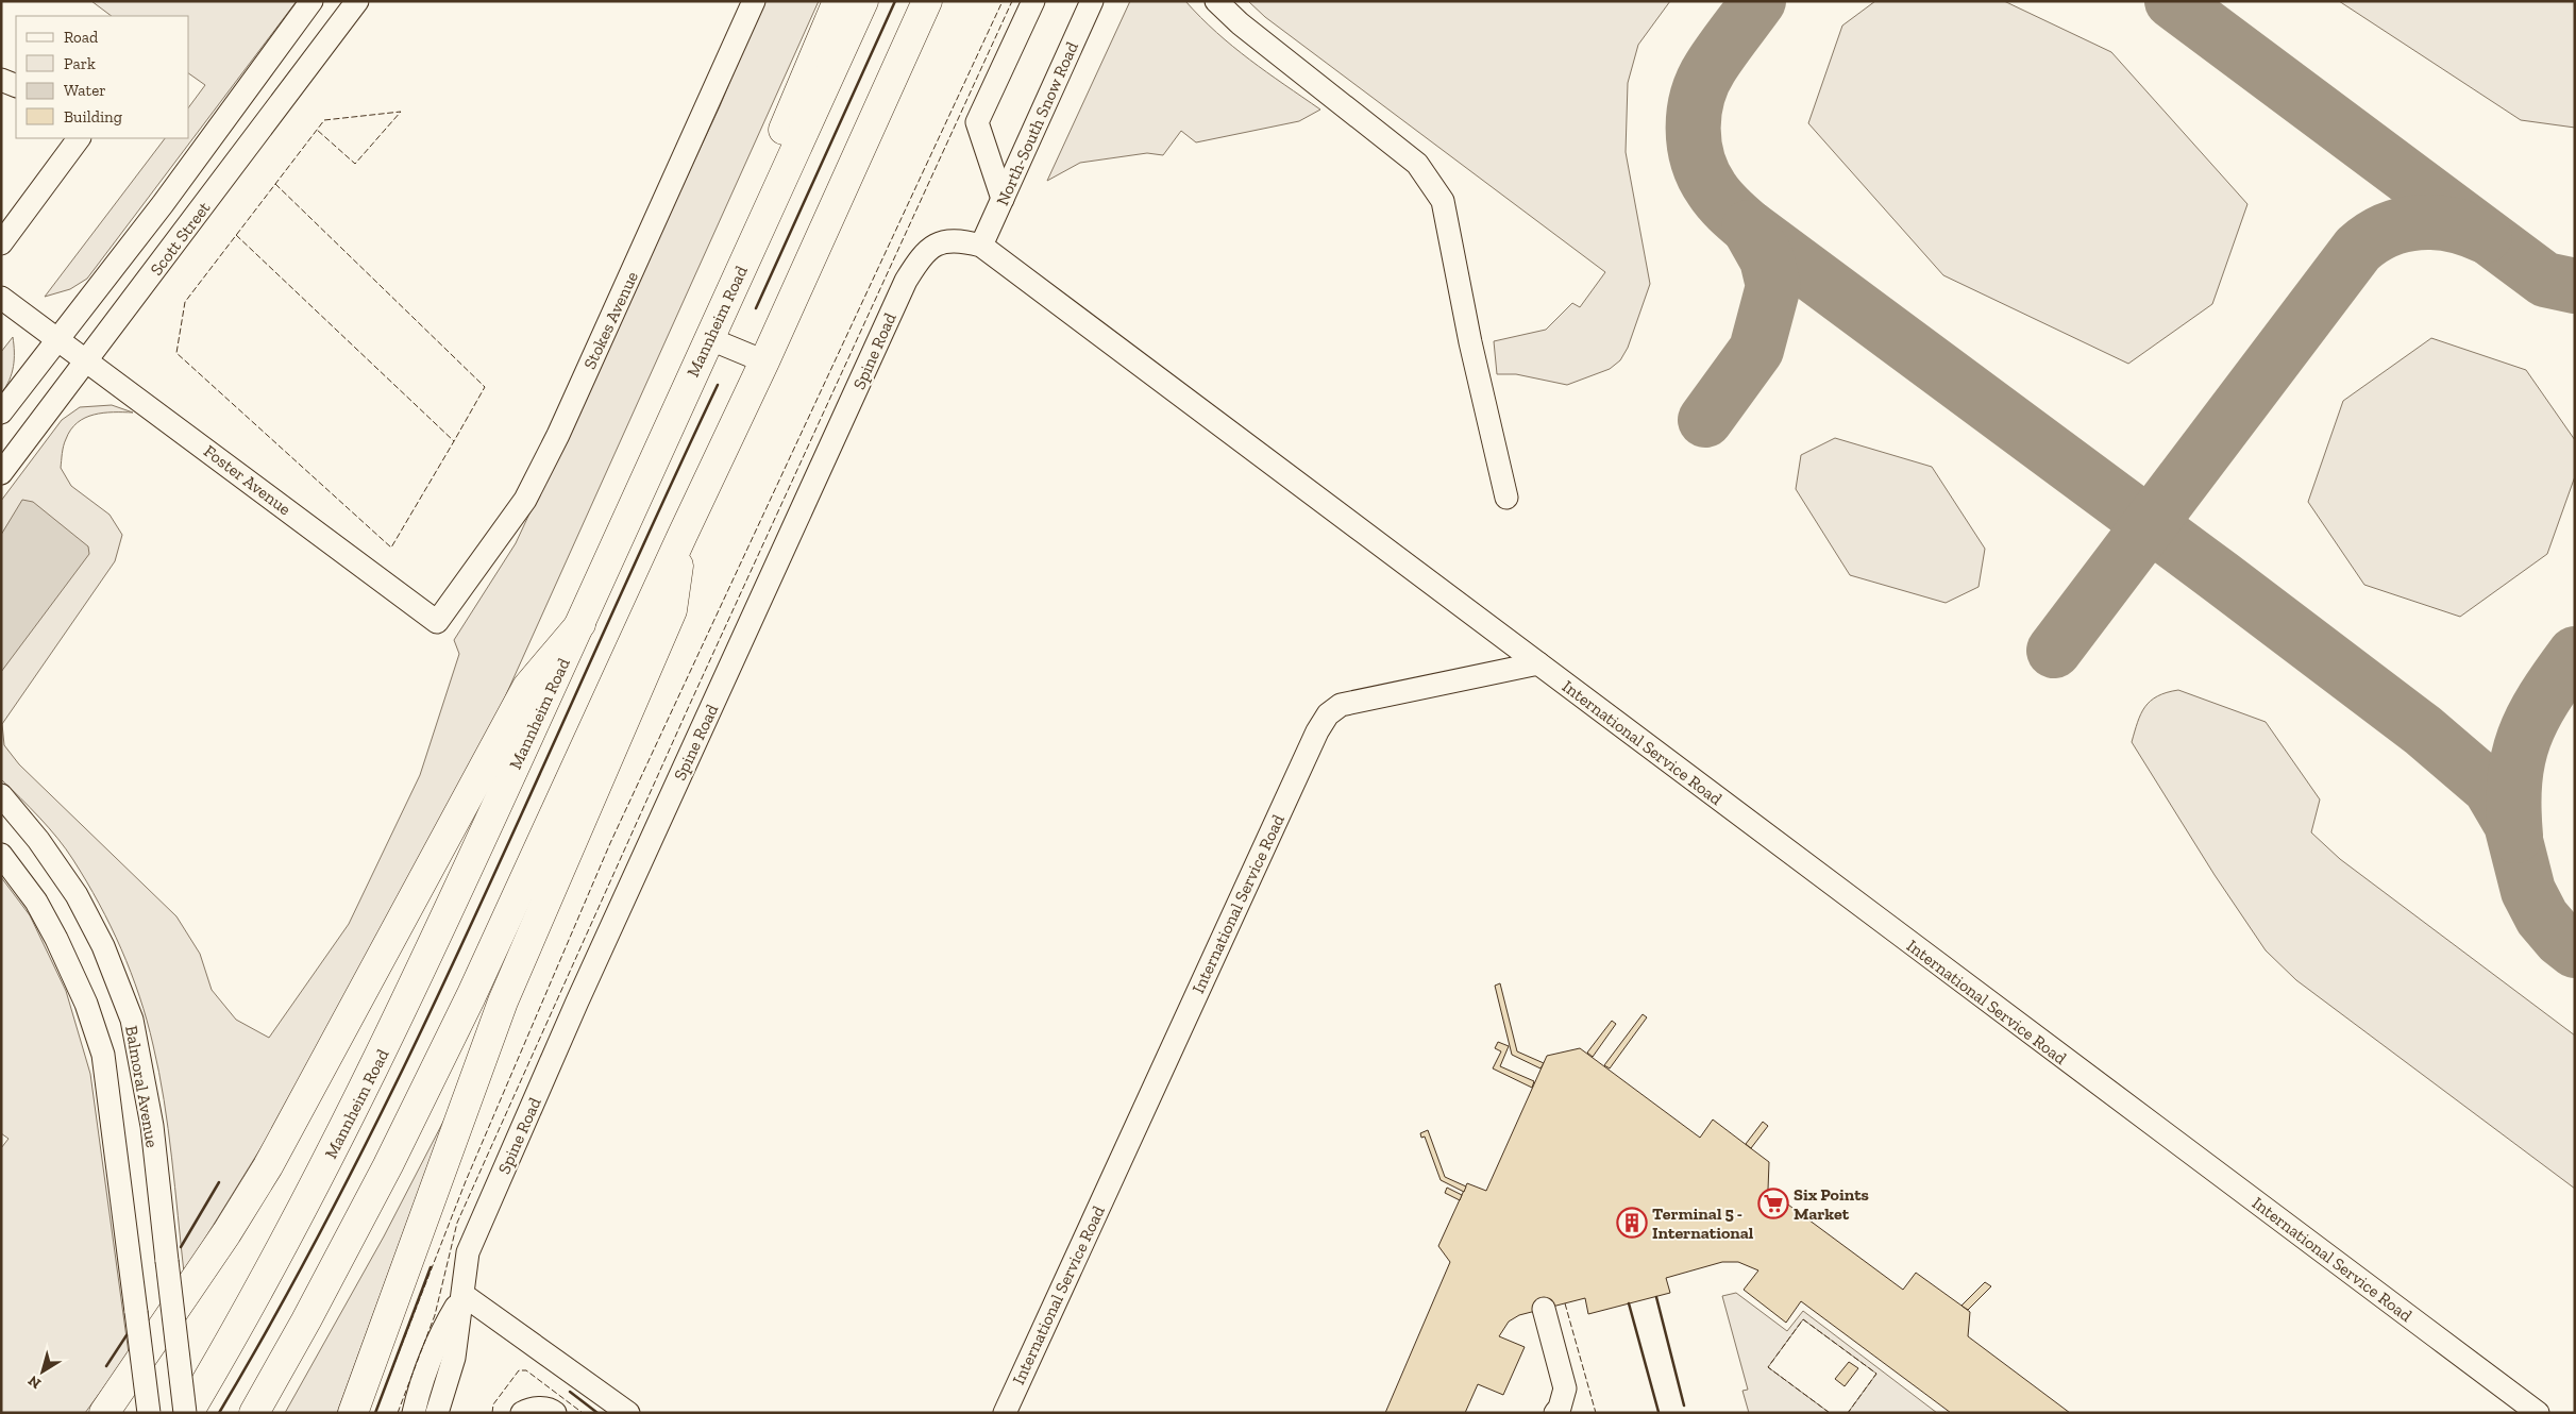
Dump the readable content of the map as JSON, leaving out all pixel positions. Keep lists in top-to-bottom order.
{
  "streets": {
    "main road": ["Mannheim Road"],
    "street": [
      "North-South Snow Road",
      "Scott Street",
      "Stokes Avenue",
      "Spine Road",
      "Foster Avenue",
      "International Service Road",
      "Balmoral Avenue"
    ]
  },
  "crossings": [
    ["North-South Snow Road", "Spine Road"],
    ["Scott Street", "Foster Avenue"],
    ["Stokes Avenue", "Foster Avenue"],
    ["Mannheim Road", "Balmoral Avenue"]
  ],
  "places": {
    "supermarket": ["Six Points Market"],
    "building": ["Terminal 5 - International"]
  },
  "legend": [
    "Road",
    "Park",
    "Water",
    "Building"
  ],
  "north": "bottom left"
}
